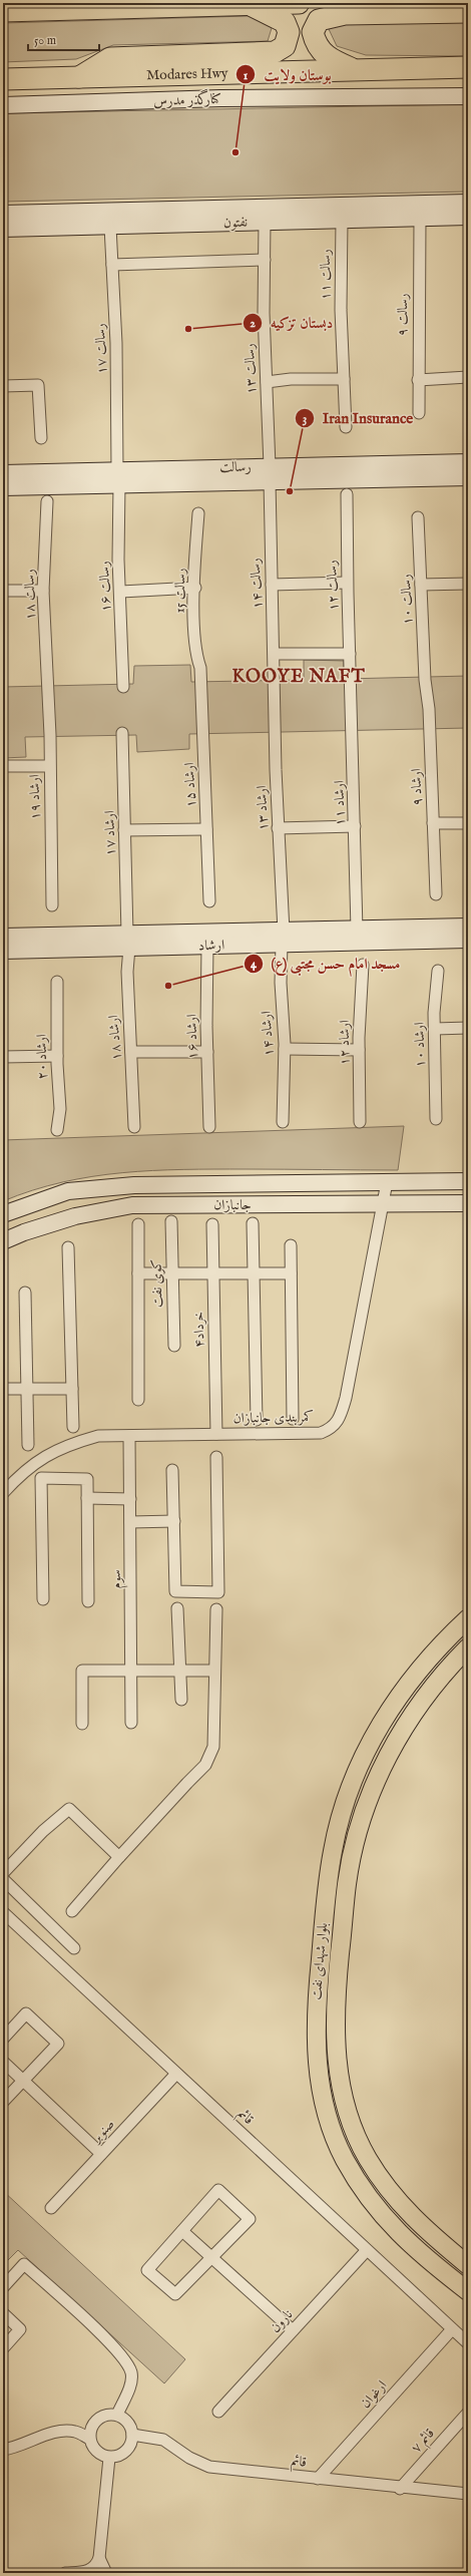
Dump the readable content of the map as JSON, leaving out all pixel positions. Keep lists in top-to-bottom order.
{
  "streets": {
    "highway": ["Modares Hwy"],
    "main road": ["بلوار شهدای نفت"],
    "street": [
      "کنارگذر مدرس",
      "نفتون",
      "رسالت ۱۱",
      "رسالت ۹",
      "رسالت ۱۷",
      "رسالت ۱۳",
      "رسالت",
      "رسالت ۱۴",
      "رسالت ۱۲",
      "رسالت ۱۶",
      "رسالت 15",
      "رسالت ۱۸",
      "رسالت ۱۰",
      "ارشاد ۱۵",
      "ارشاد ۹",
      "ارشاد ۱۹",
      "ارشاد ۱۱",
      "ارشاد ۱۳",
      "ارشاد ۱۷",
      "ارشاد",
      "ارشاد ۱۴",
      "ارشاد ۱۶",
      "ارشاد ۱۸",
      "ارشاد ۱۲",
      "ارشاد ۱۰",
      "ارشاد ۲۰",
      "جانبازان",
      "کوی نفت",
      "خرداد۴",
      "کمربندی جانبازان",
      "سوم",
      "قائم",
      "صنوبر",
      "نارون",
      "ارغوان",
      "قائم ۷"
    ]
  },
  "crossings": [
    ["نفتون", "رسالت ۱۱"],
    ["نفتون", "رسالت ۹"],
    ["نفتون", "رسالت ۱۷"],
    ["نفتون", "رسالت ۱۳"],
    ["رسالت ۱۷", "رسالت"],
    ["رسالت ۱۷", "رسالت ۱۶"],
    ["رسالت ۱۳", "رسالت"],
    ["رسالت ۱۳", "رسالت ۱۴"],
    ["رسالت", "رسالت ۱۴"],
    ["رسالت", "رسالت ۱۶"],
    ["رسالت ۱۴", "ارشاد ۱۳"],
    ["رسالت ۱۲", "ارشاد ۱۱"],
    ["رسالت 15", "ارشاد ۱۵"],
    ["رسالت ۱۸", "ارشاد ۱۹"],
    ["رسالت ۱۰", "ارشاد ۹"],
    ["ارشاد ۱۱", "ارشاد"],
    ["ارشاد ۱۳", "ارشاد"],
    ["ارشاد ۱۳", "ارشاد ۱۴"],
    ["ارشاد ۱۷", "ارشاد"],
    ["ارشاد ۱۷", "ارشاد ۱۸"],
    ["ارشاد", "ارشاد ۱۴"],
    ["ارشاد", "ارشاد ۱۶"],
    ["ارشاد", "ارشاد ۱۸"],
    ["جانبازان", "کمربندی جانبازان"],
    ["خرداد۴", "کمربندی جانبازان"],
    ["کمربندی جانبازان", "سوم"],
    ["قائم", "صنوبر"],
    ["قائم", "نارون"],
    ["قائم", "ارغوان"],
    ["قائم", "قائم ۷"]
  ],
  "districts": ["KOOYE NAFT"],
  "places": [
    "بوستان ولایت",
    "دبستان تزکیه",
    "Iran Insurance",
    "مسجد امام حسن مجتبی (ع)"
  ],
  "scale_bar": "50 m"
}
